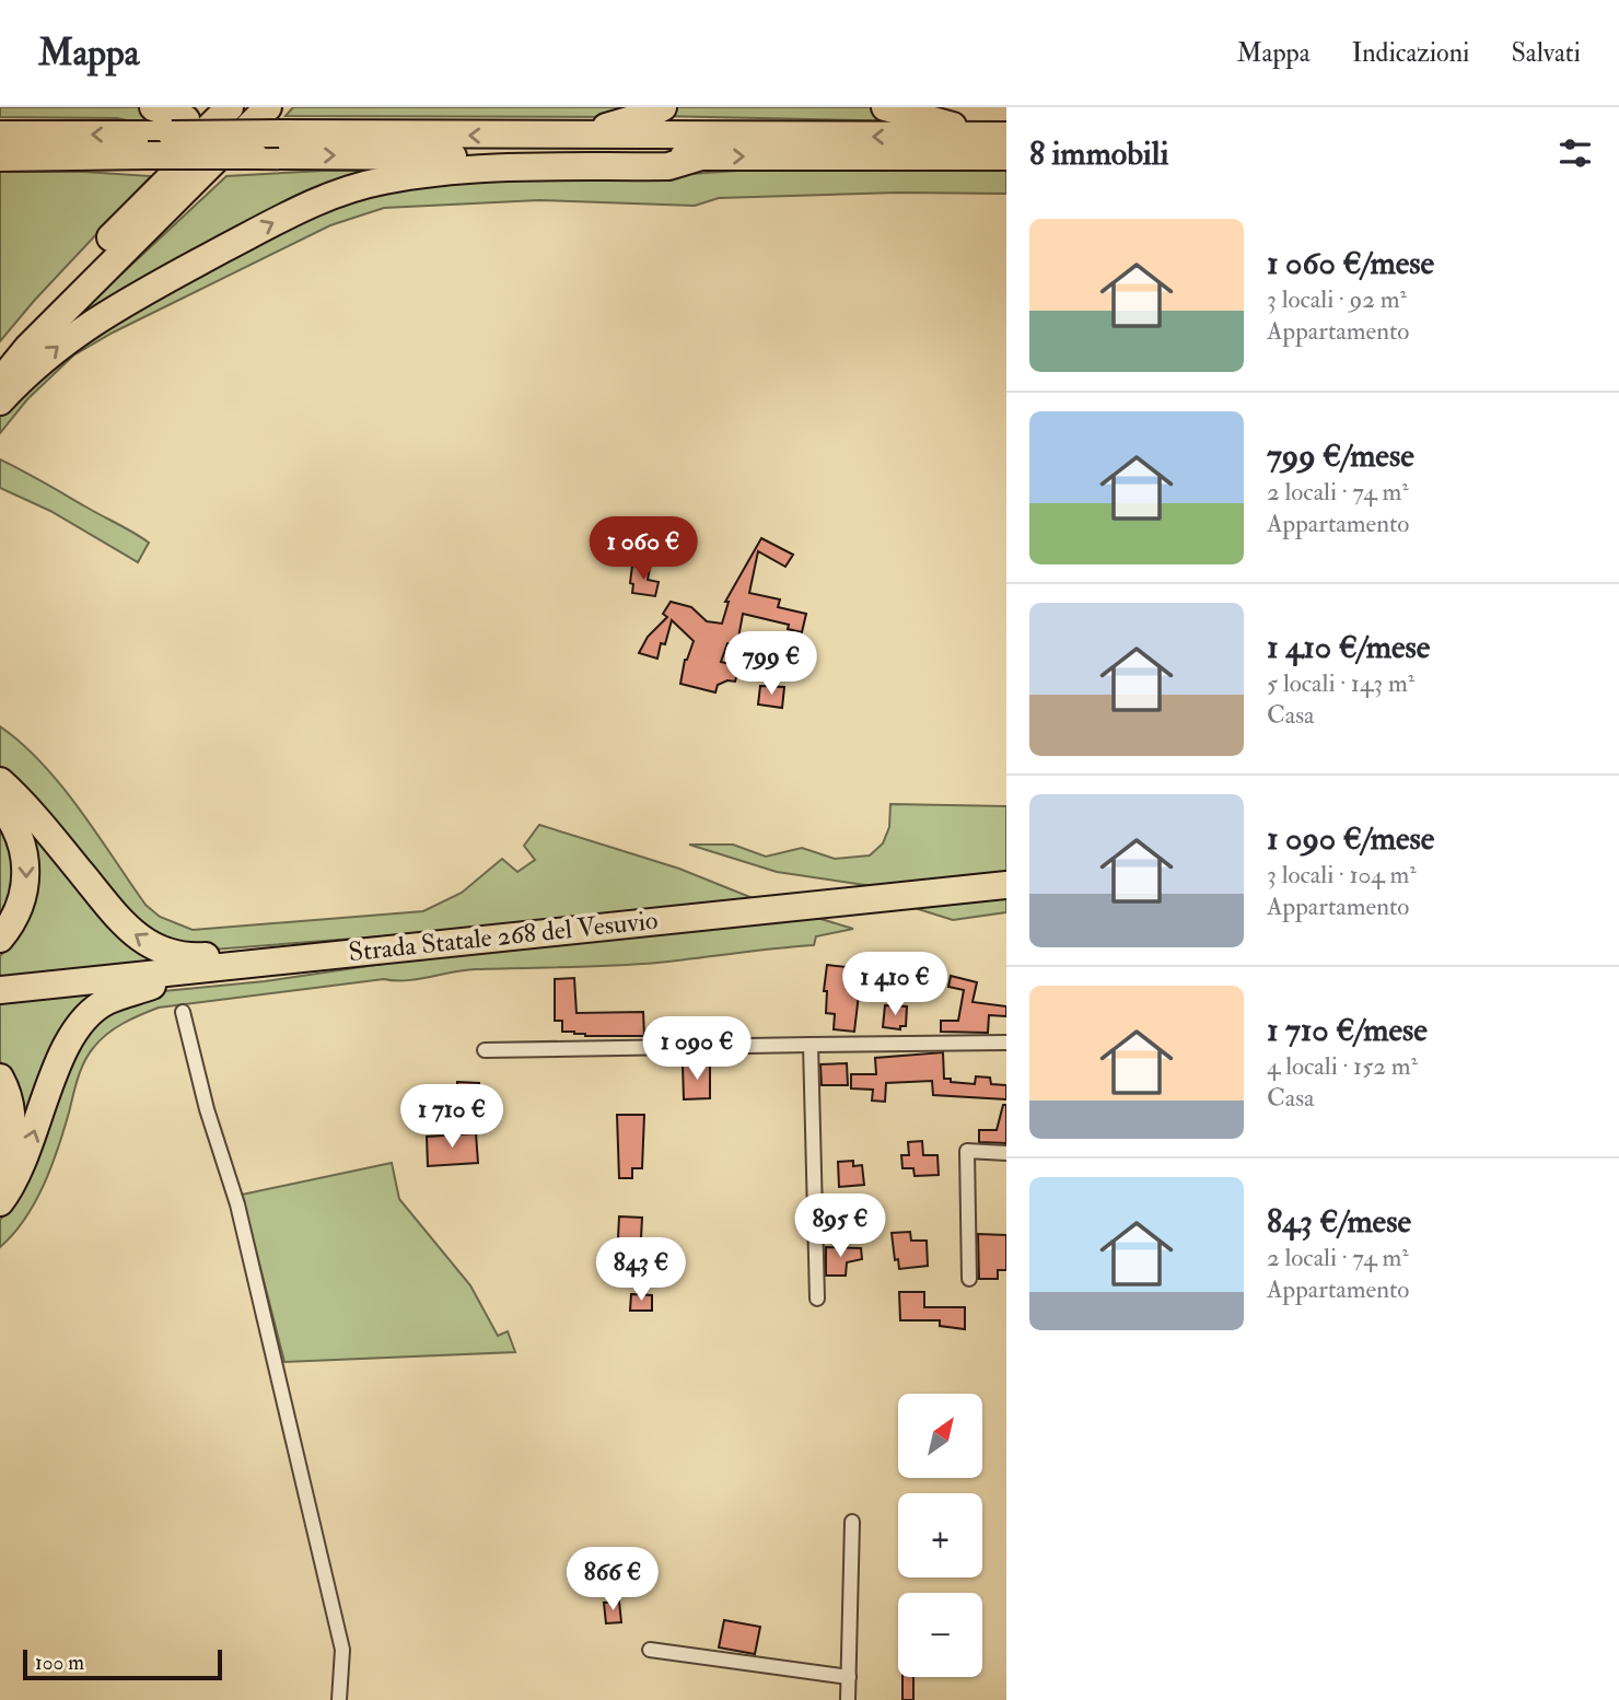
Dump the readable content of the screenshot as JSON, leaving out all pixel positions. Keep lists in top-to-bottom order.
{
  "streets": {
    "highway": ["Strada Statale 268 del Vesuvio"]
  },
  "scale_bar": "100 m",
  "north": "top right",
  "page": {
    "header": "Mappa",
    "nav": ["Mappa", "Indicazioni", "Salvati"],
    "heading": "8 immobili",
    "list": [
      {
        "name": "1 060 €/mese",
        "note": "3 locali · 92 m² · Appartamento"
      },
      {
        "name": "799 €/mese",
        "note": "2 locali · 74 m² · Appartamento"
      },
      {
        "name": "1 410 €/mese",
        "note": "5 locali · 143 m² · Casa"
      },
      {
        "name": "1 090 €/mese",
        "note": "3 locali · 104 m² · Appartamento"
      },
      {
        "name": "1 710 €/mese",
        "note": "4 locali · 152 m² · Casa"
      },
      {
        "name": "843 €/mese",
        "note": "2 locali · 74 m² · Appartamento"
      }
    ],
    "price": [
      "1 060 €",
      "799 €",
      "1 410 €",
      "1 090 €",
      "1 710 €",
      "895 €",
      "843 €",
      "866 €"
    ],
    "map_buttons": ["+", "−"],
    "scale": "100 m"
  }
}
